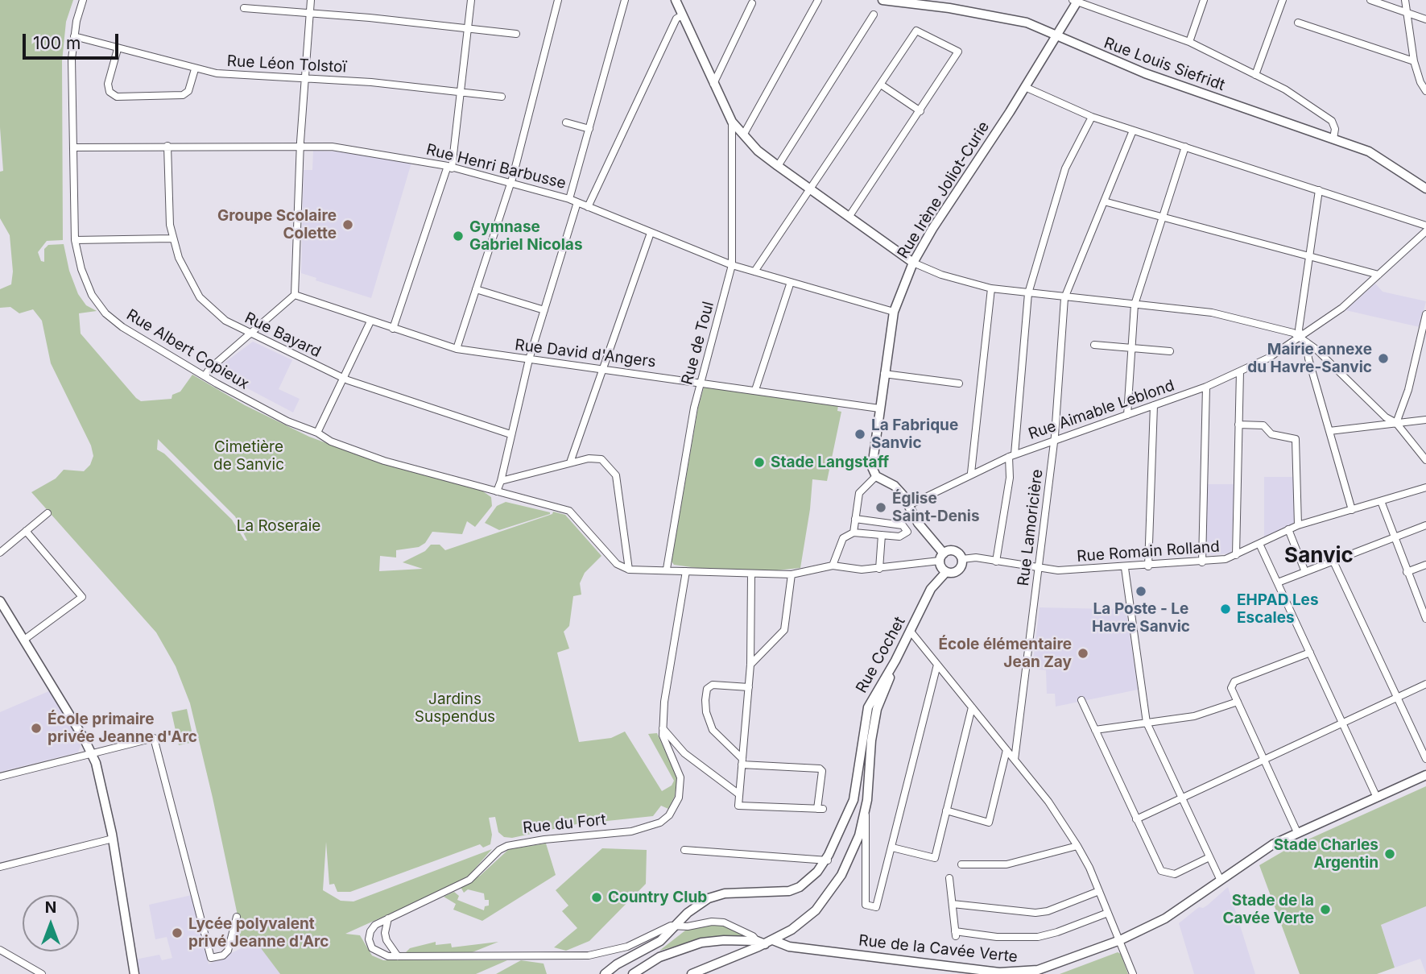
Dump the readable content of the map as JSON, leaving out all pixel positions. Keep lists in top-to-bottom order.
{
  "streets": {
    "street": [
      "Rue Léon Tolstoï",
      "Rue Louis Siefridt",
      "Rue Henri Barbusse",
      "Rue Irène Joliot-Curie",
      "Rue Bayard",
      "Rue de Toul",
      "Rue Albert Copieux",
      "Rue David d'Angers",
      "Rue Aimable Leblond",
      "Rue Lamoricière",
      "Rue Romain Rolland",
      "Rue Cochet",
      "Rue du Fort",
      "Rue de la Cavée Verte"
    ]
  },
  "crossings": [
    ["Rue Léon Tolstoï", "Rue Albert Copieux"],
    ["Rue Louis Siefridt", "Rue Irène Joliot-Curie"],
    ["Rue Henri Barbusse", "Rue Irène Joliot-Curie"],
    ["Rue Henri Barbusse", "Rue Bayard"],
    ["Rue Henri Barbusse", "Rue de Toul"],
    ["Rue Henri Barbusse", "Rue Albert Copieux"],
    ["Rue Irène Joliot-Curie", "Rue David d'Angers"],
    ["Rue de Toul", "Rue David d'Angers"],
    ["Rue Aimable Leblond", "Rue Lamoricière"],
    ["Rue Lamoricière", "Rue Romain Rolland"],
    ["Rue Romain Rolland", "Rue Cochet"],
    ["Rue Cochet", "Rue du Fort"],
    ["Rue du Fort", "Rue de la Cavée Verte"]
  ],
  "districts": ["Sanvic"],
  "parks": ["Cimetière de Sanvic", "La Roseraie", "Jardins Suspendus"],
  "places": [
    "Groupe Scolaire Colette",
    "Gymnase Gabriel Nicolas",
    "Mairie annexe du Havre-Sanvic",
    "La Fabrique Sanvic",
    "Stade Langstaff",
    "Église Saint-Denis",
    "La Poste - Le Havre Sanvic",
    "EHPAD Les Escales",
    "École élémentaire Jean Zay",
    "École primaire privée Jeanne d'Arc",
    "Stade Charles Argentin",
    "Country Club",
    "Stade de la Cavée Verte",
    "Lycée polyvalent privé Jeanne d'Arc"
  ],
  "scale_bar": "100 m",
  "north": "top"
}
